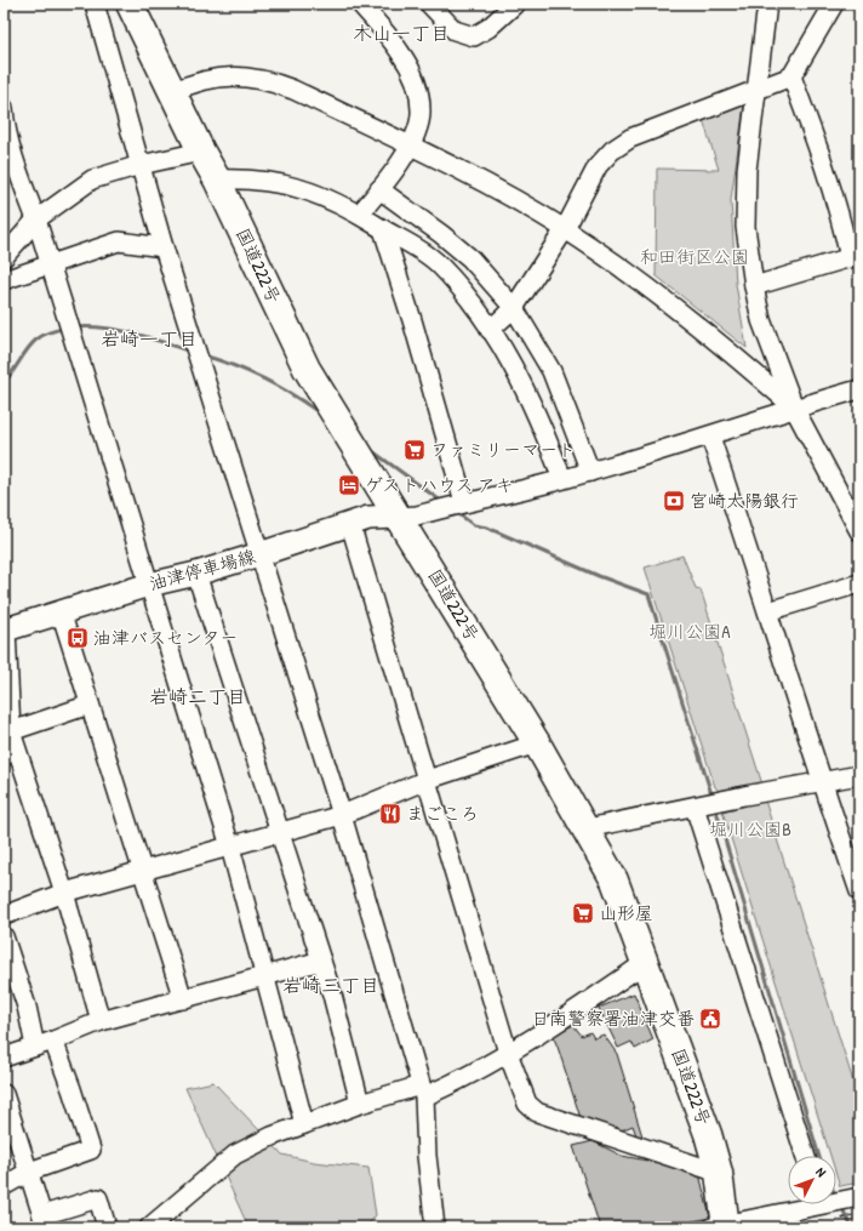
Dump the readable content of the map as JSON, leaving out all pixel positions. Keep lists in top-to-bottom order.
{
  "streets": {
    "highway": ["国道222号"],
    "main road": ["油津停車場線"]
  },
  "crossings": [
    ["国道222号", "油津停車場線"]
  ],
  "districts": [
    "木山一丁目",
    "岩崎一丁目",
    "岩崎二丁目",
    "岩崎三丁目"
  ],
  "parks": ["和田街区公園", "堀川公園A", "堀川公園B"],
  "places": {
    "supermarket": ["ファミリーマート", "山形屋"],
    "hotel": ["ゲストハウス アキ"],
    "bank": ["宮崎太陽銀行"],
    "bus stop": ["油津バスセンター"],
    "restaurant": ["まごころ"],
    "public building": ["日南警察署油津交番"]
  },
  "north": "top right"
}
